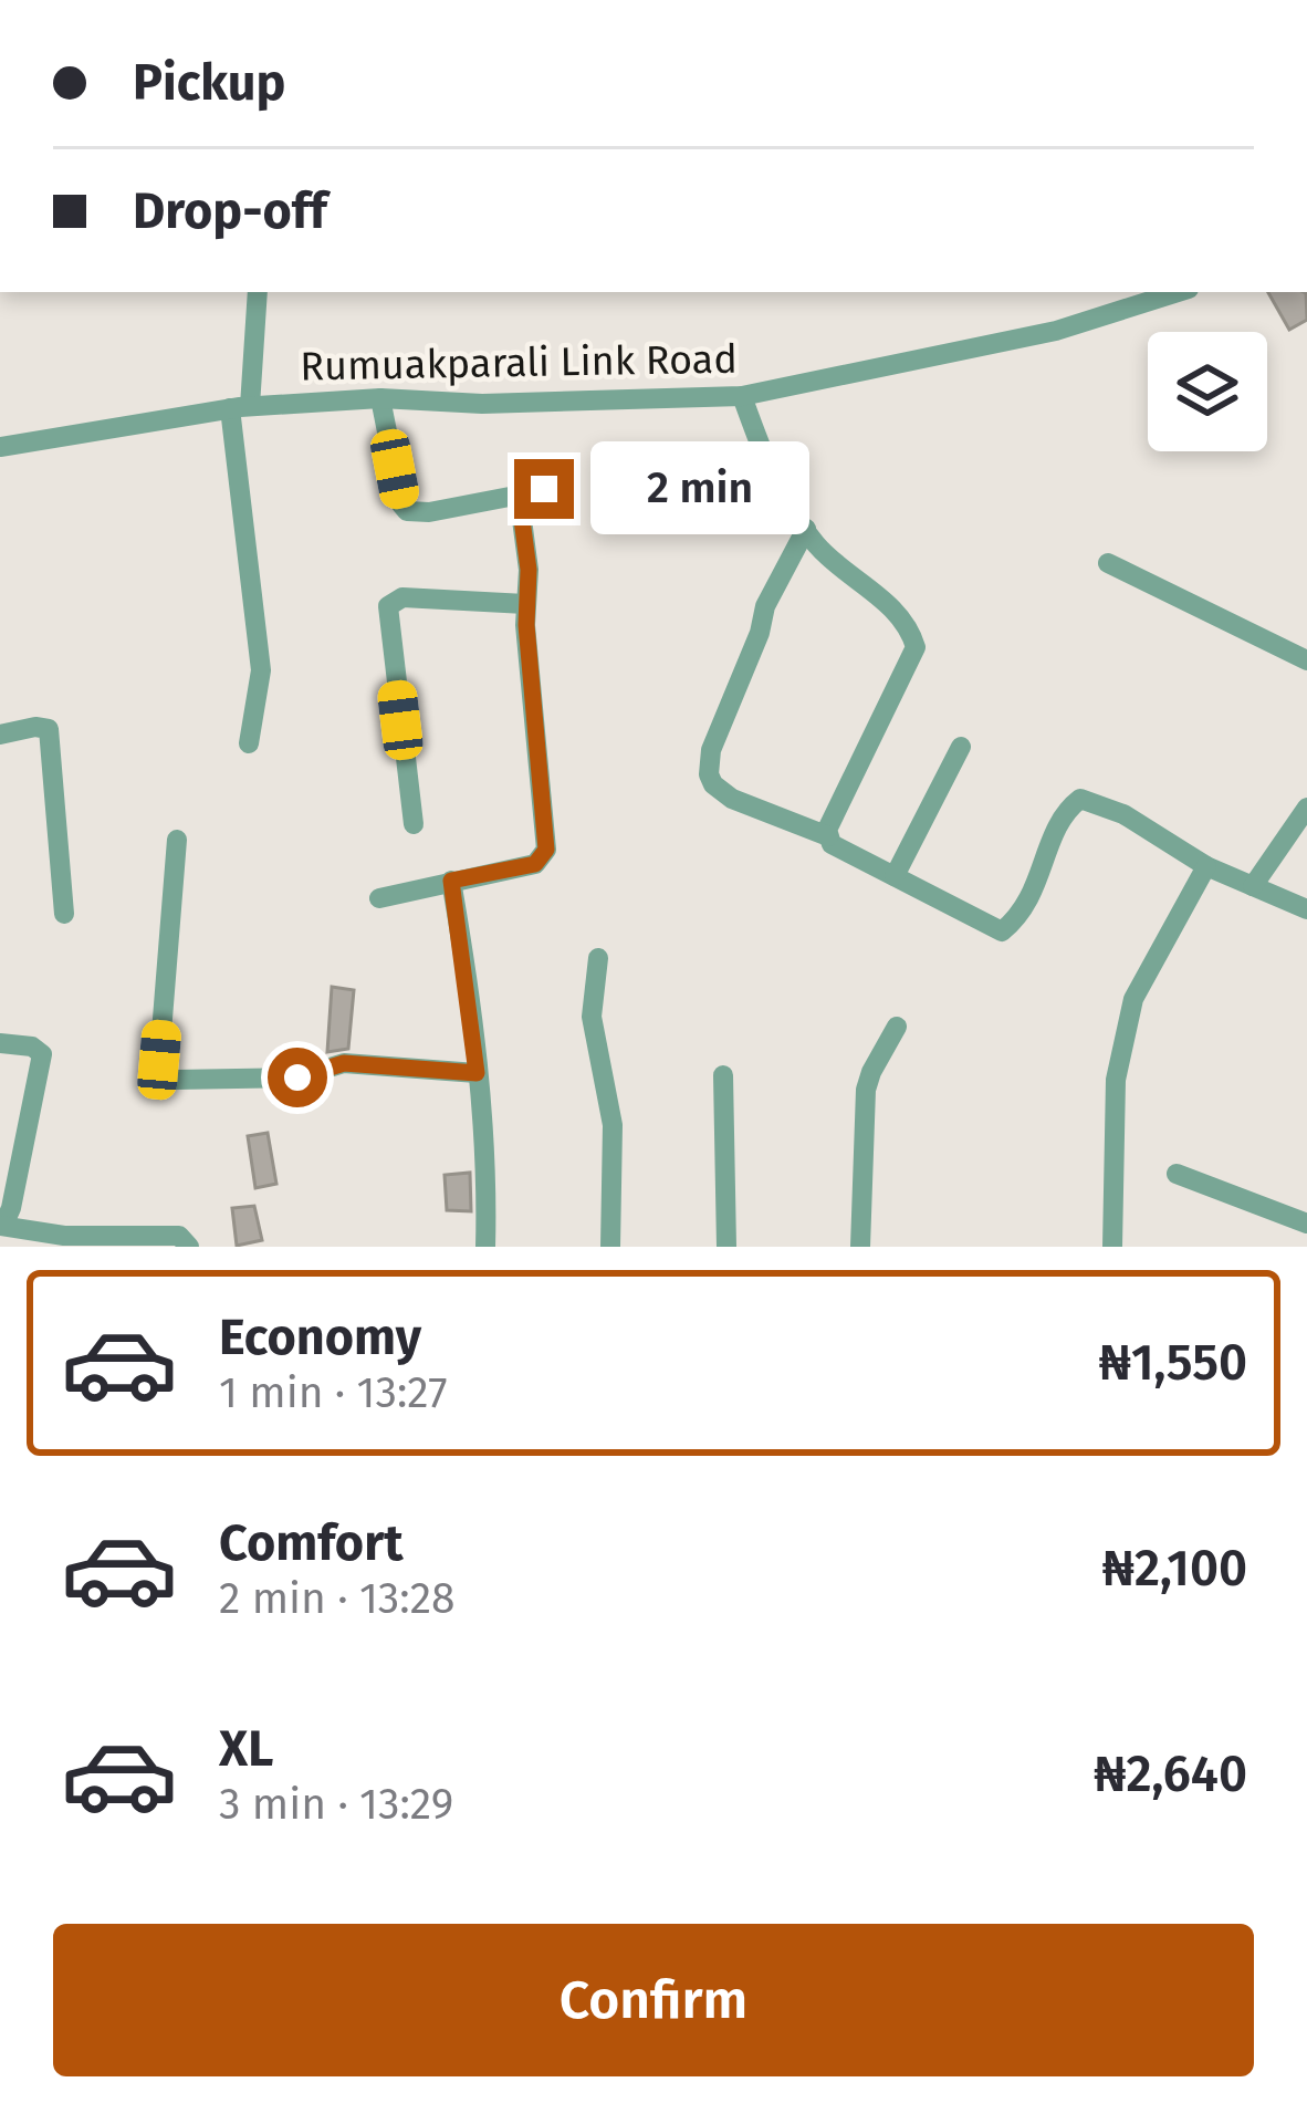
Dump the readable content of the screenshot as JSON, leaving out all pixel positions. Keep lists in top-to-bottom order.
{
  "streets": {
    "street": ["Rumuakparali Link Road"]
  },
  "page": {
    "banner": ["Pickup", "Drop-off"],
    "bubble": "2 min",
    "list": [
      {
        "name": "Economy",
        "note": "1 min · 13:27",
        "value": "₦1,550"
      },
      {
        "name": "Comfort",
        "note": "2 min · 13:28",
        "value": "₦2,100"
      },
      {
        "name": "XL",
        "note": "3 min · 13:29",
        "value": "₦2,640"
      }
    ],
    "buttons": "Confirm"
  }
}
